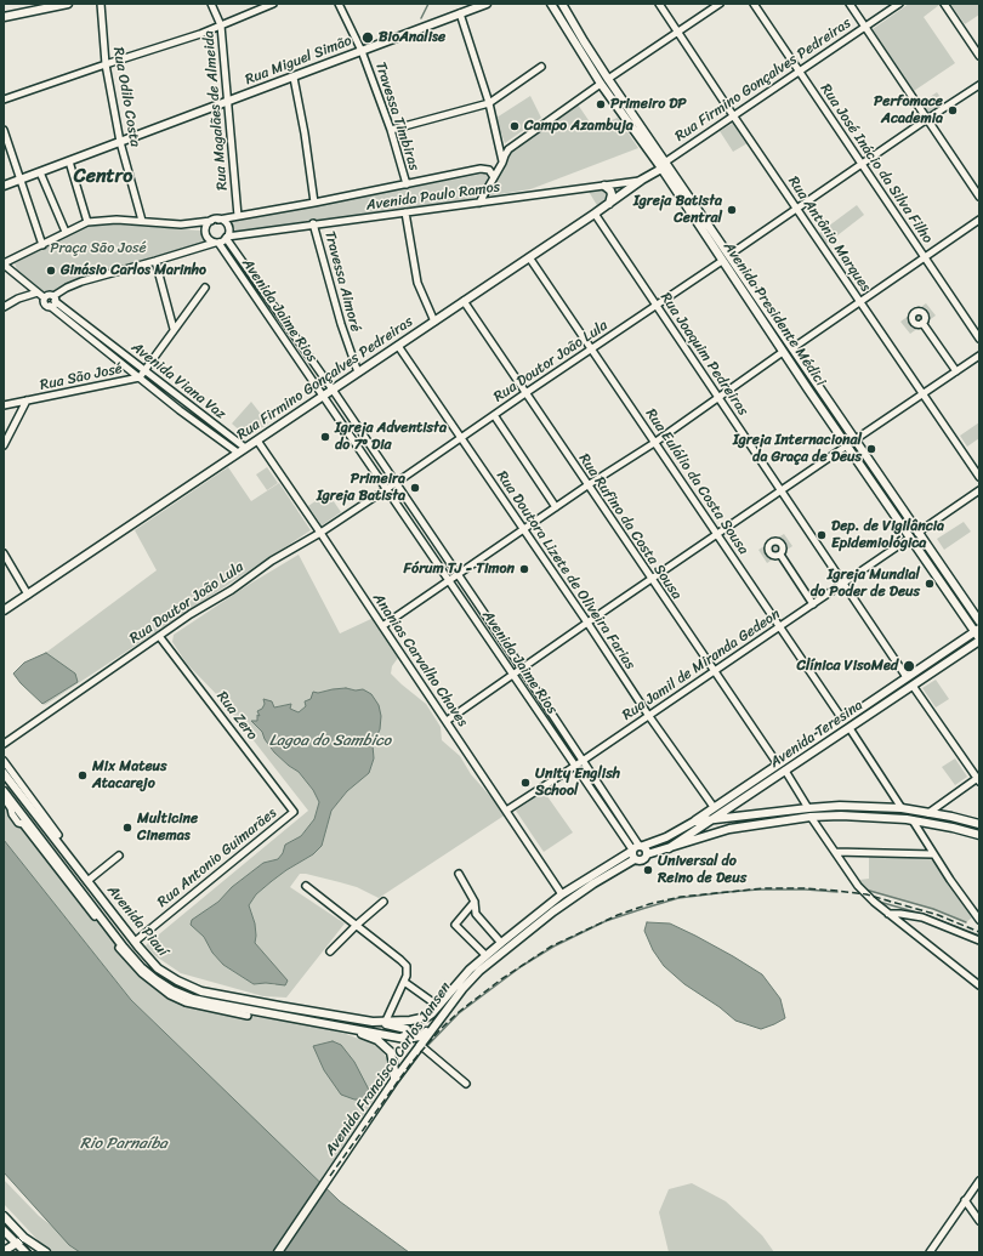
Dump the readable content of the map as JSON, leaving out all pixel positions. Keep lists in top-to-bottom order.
{
  "streets": {
    "main road": [
      "Rua Miguel Simão",
      "Rua Firmino Gonçalves Pedreiras",
      "Avenida Presidente Médici",
      "Avenida Teresina",
      "Avenida Piauí",
      "Avenida Francisco Carlos Jansen"
    ],
    "street": [
      "Rua Odilo Costa",
      "Rua Magalães de Almeida",
      "Travessa Timbiras",
      "Rua José Inácio da Silva Filho",
      "Avenida Paulo Ramos",
      "Rua Antônio Marques",
      "Travessa Aimoré",
      "Avenida Jaime Rios",
      "Rua Joaquim Pedreiras",
      "Rua Doutor João Lula",
      "Rua São José",
      "Avenida Viana Vaz",
      "Rua Eulálio da Costa Sousa",
      "Rua Rufino da Costa Sousa",
      "Rua Doutora Lizete de Oliveira Farias",
      "Ananias Carvalho Chaves",
      "Rua Jamil de Miranda Gedeon",
      "Rua Zero",
      "Rua Antonio Guimarães"
    ]
  },
  "crossings": [
    ["Rua Miguel Simão", "Rua Odilo Costa"],
    ["Rua Miguel Simão", "Rua Magalães de Almeida"],
    ["Rua Miguel Simão", "Travessa Timbiras"],
    ["Rua Firmino Gonçalves Pedreiras", "Rua José Inácio da Silva Filho"],
    ["Rua Firmino Gonçalves Pedreiras", "Avenida Paulo Ramos"],
    ["Rua Firmino Gonçalves Pedreiras", "Rua Antônio Marques"],
    ["Rua Firmino Gonçalves Pedreiras", "Travessa Aimoré"],
    ["Rua Firmino Gonçalves Pedreiras", "Avenida Jaime Rios"],
    ["Rua Firmino Gonçalves Pedreiras", "Avenida Presidente Médici"],
    ["Rua Firmino Gonçalves Pedreiras", "Rua Joaquim Pedreiras"],
    ["Rua Firmino Gonçalves Pedreiras", "Avenida Viana Vaz"],
    ["Rua Firmino Gonçalves Pedreiras", "Rua Eulálio da Costa Sousa"],
    ["Rua Firmino Gonçalves Pedreiras", "Rua Rufino da Costa Sousa"],
    ["Rua Firmino Gonçalves Pedreiras", "Rua Doutora Lizete de Oliveira Farias"],
    ["Rua Firmino Gonçalves Pedreiras", "Ananias Carvalho Chaves"],
    ["Rua Magalães de Almeida", "Avenida Paulo Ramos"],
    ["Travessa Timbiras", "Avenida Paulo Ramos"],
    ["Avenida Paulo Ramos", "Travessa Aimoré"],
    ["Avenida Paulo Ramos", "Avenida Jaime Rios"],
    ["Avenida Jaime Rios", "Rua Doutor João Lula"],
    ["Avenida Jaime Rios", "Rua Jamil de Miranda Gedeon"],
    ["Avenida Jaime Rios", "Avenida Francisco Carlos Jansen"],
    ["Avenida Presidente Médici", "Rua Doutor João Lula"],
    ["Avenida Presidente Médici", "Rua Jamil de Miranda Gedeon"],
    ["Avenida Presidente Médici", "Avenida Teresina"],
    ["Rua Joaquim Pedreiras", "Rua Doutor João Lula"],
    ["Rua Joaquim Pedreiras", "Rua Jamil de Miranda Gedeon"],
    ["Rua Joaquim Pedreiras", "Avenida Teresina"],
    ["Rua Doutor João Lula", "Rua Eulálio da Costa Sousa"],
    ["Rua Doutor João Lula", "Rua Rufino da Costa Sousa"],
    ["Rua Doutor João Lula", "Rua Doutora Lizete de Oliveira Farias"],
    ["Rua Doutor João Lula", "Ananias Carvalho Chaves"],
    ["Rua Doutor João Lula", "Rua Zero"],
    ["Rua São José", "Avenida Viana Vaz"],
    ["Rua Eulálio da Costa Sousa", "Rua Jamil de Miranda Gedeon"],
    ["Rua Eulálio da Costa Sousa", "Avenida Teresina"],
    ["Rua Rufino da Costa Sousa", "Rua Jamil de Miranda Gedeon"],
    ["Rua Rufino da Costa Sousa", "Avenida Teresina"],
    ["Rua Doutora Lizete de Oliveira Farias", "Rua Jamil de Miranda Gedeon"],
    ["Rua Doutora Lizete de Oliveira Farias", "Avenida Teresina"],
    ["Ananias Carvalho Chaves", "Rua Jamil de Miranda Gedeon"],
    ["Ananias Carvalho Chaves", "Avenida Francisco Carlos Jansen"],
    ["Rua Zero", "Rua Antonio Guimarães"],
    ["Avenida Teresina", "Avenida Francisco Carlos Jansen"],
    ["Rua Antonio Guimarães", "Avenida Piauí"],
    ["Avenida Piauí", "Avenida Francisco Carlos Jansen"]
  ],
  "districts": ["Centro"],
  "water": ["Lagoa do Sambico", "Rio Parnaíba"],
  "parks": ["Praça São José"],
  "places": [
    "BioAnalise",
    "Primeiro DP",
    "Perfomace Academia",
    "Campo Azambuja",
    "Igreja Batista Central",
    "Ginásio Carlos Marinho",
    "Igreja Adventista do 7º Dia",
    "Igreja Internacional da Graça de Deus",
    "Primeira Igreja Batista",
    "Dep. de Vigilância Epidemiológica",
    "Fórum TJ - Timon",
    "Igreja Mundial do Poder de Deus",
    "Clínica VisoMed",
    "Mix Mateus Atacarejo",
    "Unity English School",
    "Multicine Cinemas",
    "Universal do Reino de Deus"
  ]
}
